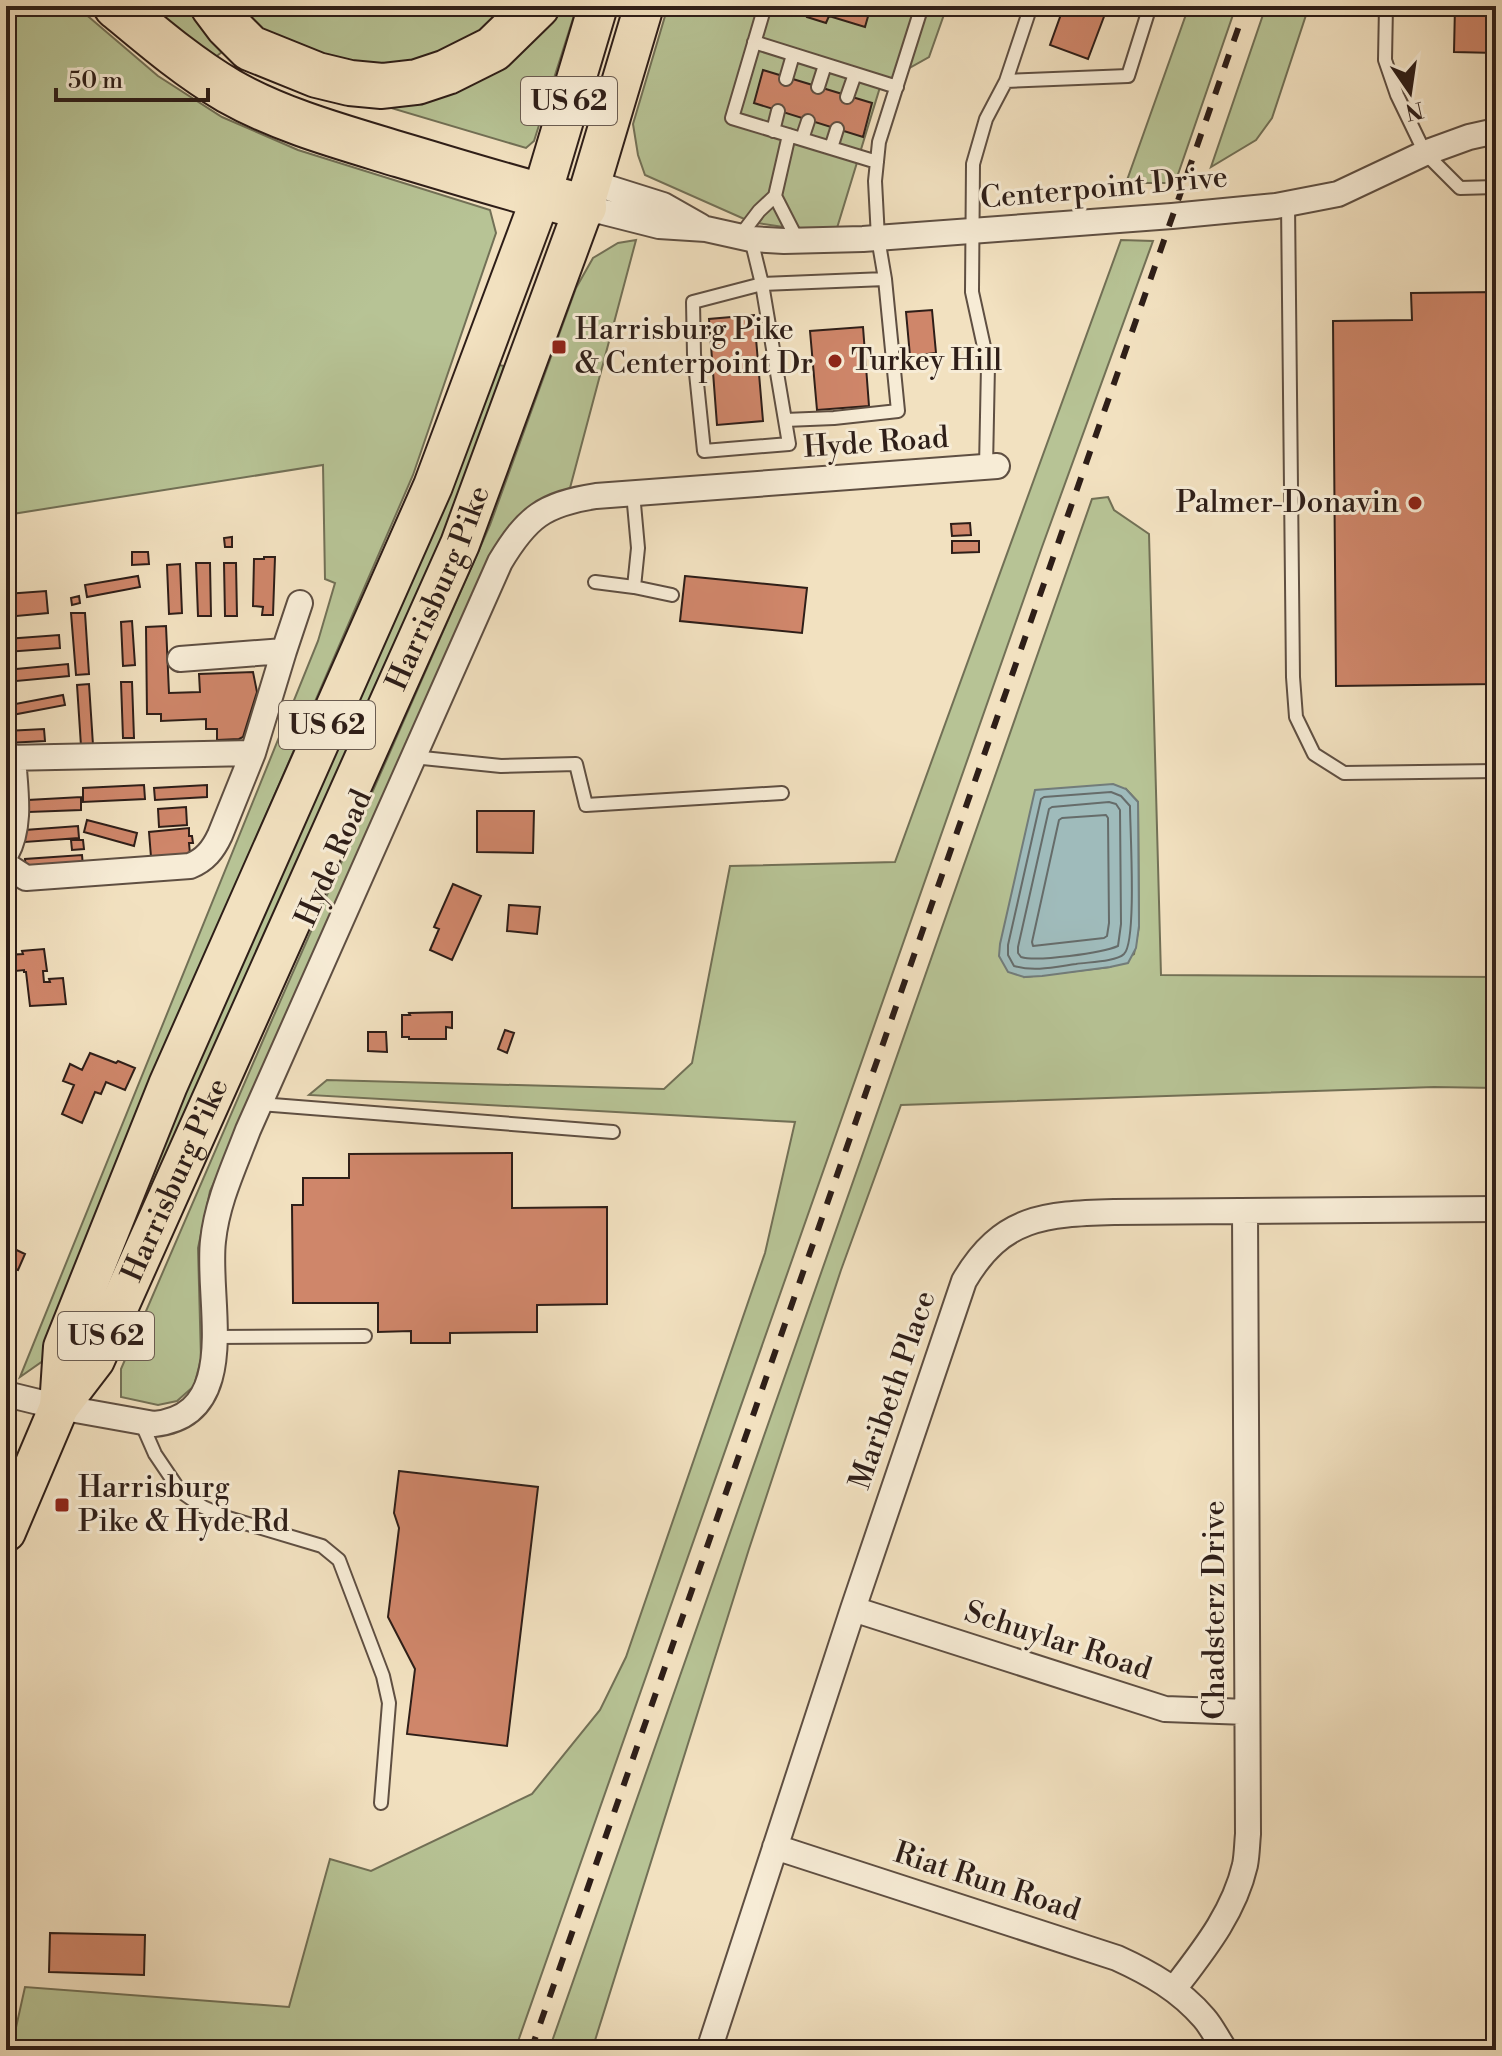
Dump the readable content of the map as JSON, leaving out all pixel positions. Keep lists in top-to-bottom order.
{
  "streets": {
    "main road": ["US 62", "Harrisburg Pike"],
    "street": [
      "Centerpoint Drive",
      "Hyde Road",
      "Maribeth Place",
      "Chadsterz Drive",
      "Schuylar Road",
      "Riat Run Road"
    ]
  },
  "crossings": [
    ["Centerpoint Drive", "Harrisburg Pike"],
    ["Hyde Road", "Harrisburg Pike"],
    ["Maribeth Place", "Chadsterz Drive"],
    ["Maribeth Place", "Schuylar Road"],
    ["Maribeth Place", "Riat Run Road"],
    ["Chadsterz Drive", "Schuylar Road"],
    ["Chadsterz Drive", "Riat Run Road"]
  ],
  "places": {
    "transit": ["Harrisburg Pike & Centerpoint Dr", "Harrisburg Pike & Hyde Rd"],
    "other": ["Turkey Hill", "Palmer-Donavin"]
  },
  "scale_bar": "50 m",
  "north": "bottom"
}
